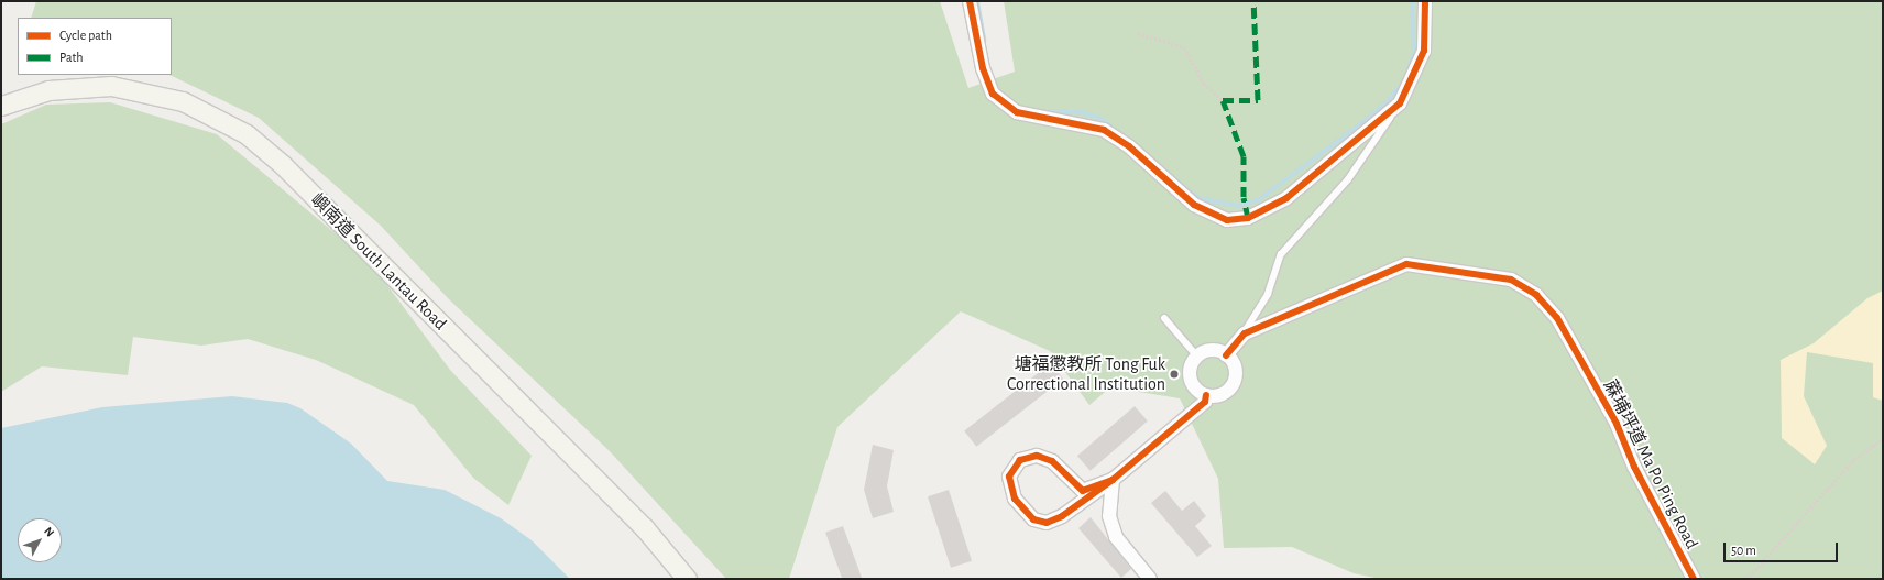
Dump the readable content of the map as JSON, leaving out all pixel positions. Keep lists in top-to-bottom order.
{
  "streets": {
    "main road": ["嶼南道 South Lantau Road"],
    "street": ["蔴埔坪道 Ma Po Ping Road"]
  },
  "places": ["塘福懲教所 Tong Fuk Correctional Institution"],
  "legend": ["Cycle path", "Path"],
  "scale_bar": "50 m",
  "north": "top right"
}
